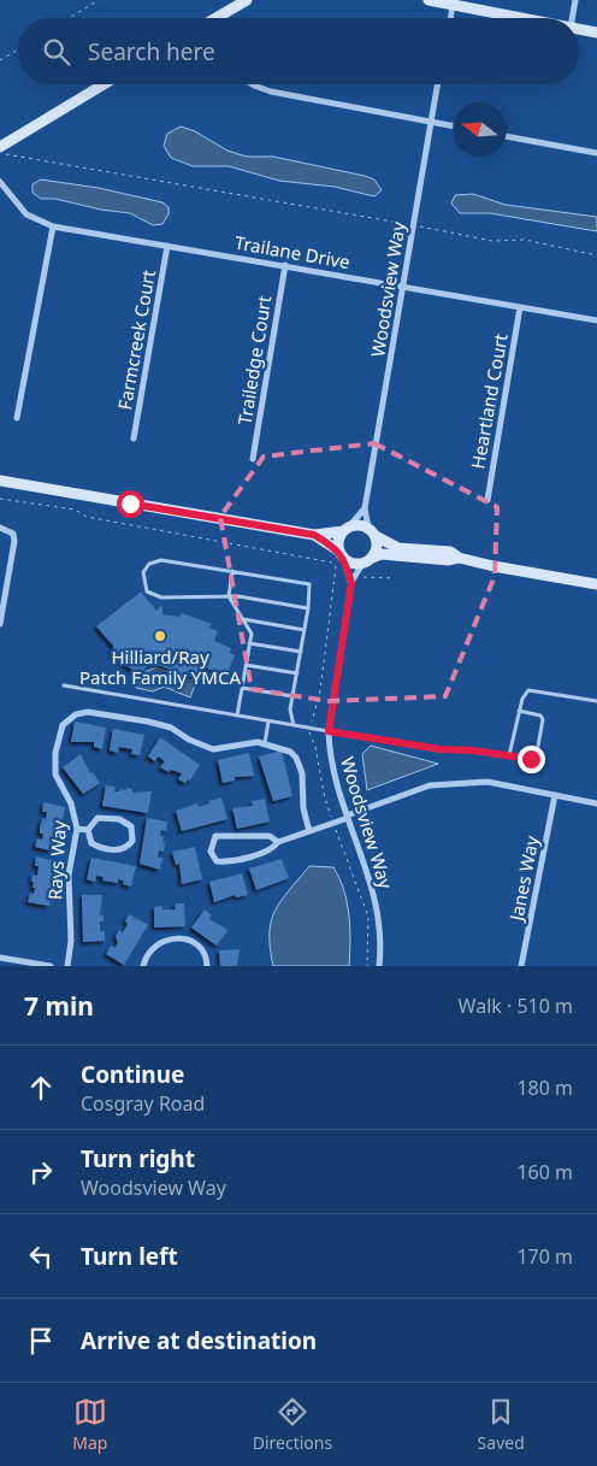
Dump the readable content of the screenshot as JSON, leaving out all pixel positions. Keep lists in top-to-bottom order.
{
  "streets": {
    "street": [
      "Trailane Drive",
      "Woodsview Way",
      "Farmcreek Court",
      "Trailedge Court",
      "Heartland Court",
      "Rays Way",
      "Janes Way"
    ]
  },
  "crossings": [
    ["Trailane Drive", "Woodsview Way"],
    ["Trailane Drive", "Farmcreek Court"],
    ["Trailane Drive", "Trailedge Court"],
    ["Trailane Drive", "Heartland Court"]
  ],
  "places": ["Hilliard/Ray Patch Family YMCA"],
  "north": "left",
  "page": {
    "search": "Search here",
    "heading": ["7 min", "Walk · 510 m"],
    "list": [
      ["Continue", "Cosgray Road", "180 m"],
      ["Turn right", "Woodsview Way", "160 m"],
      ["Turn left", "170 m"],
      "Arrive at destination"
    ],
    "nav": ["Map", "Directions", "Saved"]
  }
}
